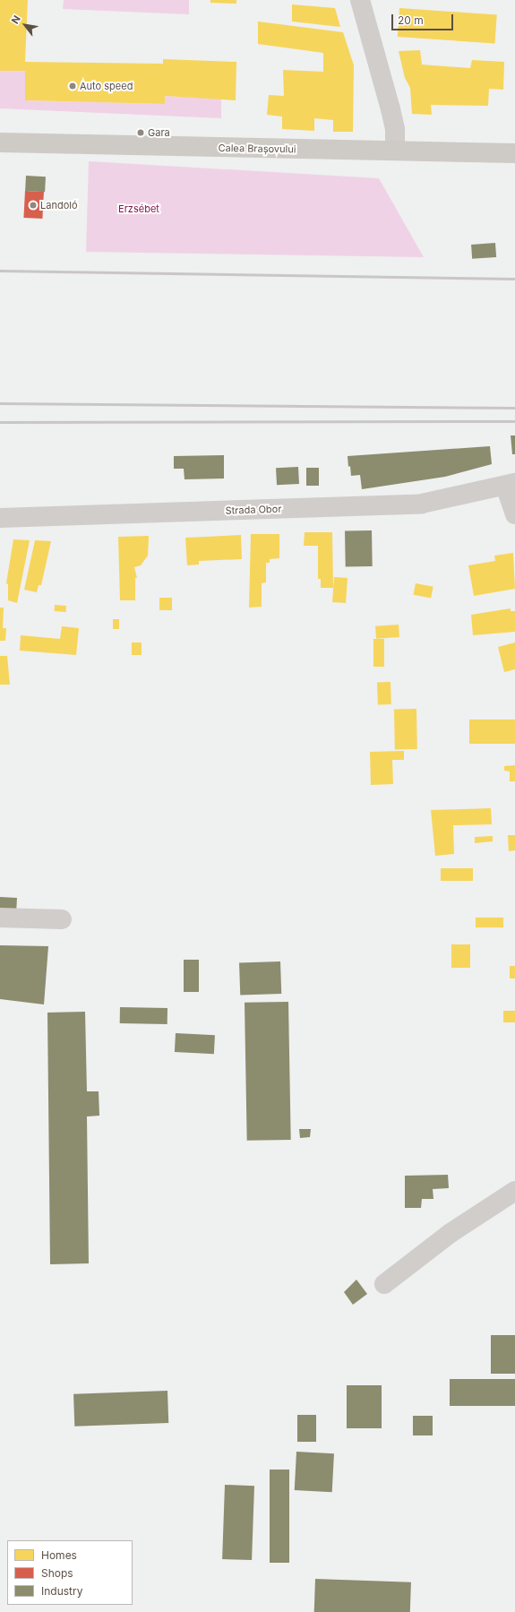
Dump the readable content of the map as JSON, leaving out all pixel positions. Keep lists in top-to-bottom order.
{
  "streets": {
    "main road": ["Calea Brașovului"],
    "street": ["Strada Obor"]
  },
  "parks": ["Erzsébet"],
  "places": ["Auto speed", "Gara", "Landoló"],
  "legend": ["Homes", "Shops", "Industry"],
  "scale_bar": "20 m",
  "north": "top left"
}
